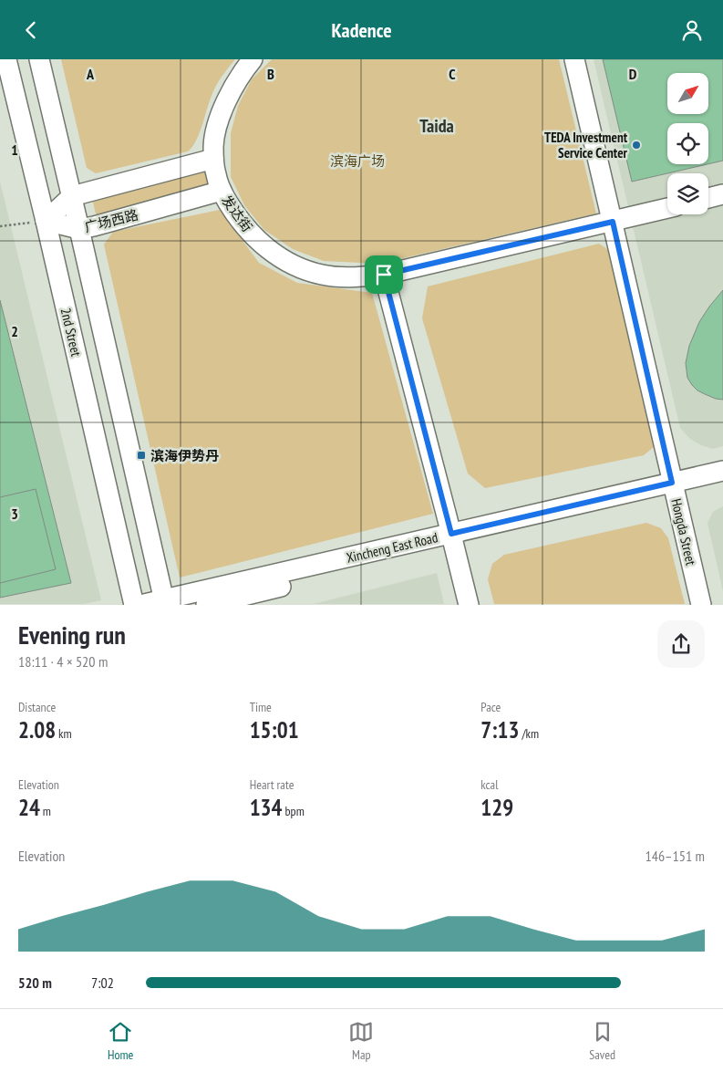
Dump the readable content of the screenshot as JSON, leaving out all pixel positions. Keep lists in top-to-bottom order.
{
  "streets": {
    "street": [
      "发达街",
      "广场西路",
      "2nd Street",
      "Hongda Street",
      "Xincheng East Road"
    ]
  },
  "crossings": [
    ["发达街", "广场西路"],
    ["发达街", "Hongda Street"],
    ["广场西路", "2nd Street"],
    ["Hongda Street", "Xincheng East Road"]
  ],
  "districts": ["Taida"],
  "parks": ["滨海广场"],
  "places": {
    "other": ["TEDA Investment Service Center"],
    "transit": ["滨海伊势丹"]
  },
  "north": "top right",
  "page": {
    "header": "Kadence",
    "heading": ["Evening run", "18:11 · 4 × 520 m"],
    "stats": [
      ["Distance", "2.08 km"],
      ["Time", "15:01"],
      ["Pace", "7:13 /km"],
      ["Elevation", "24 m"],
      ["Heart rate", "134 bpm"],
      ["kcal", "129"]
    ],
    "chart": ["Elevation", "146–151 m"],
    "list": [
      {
        "name": "520 m",
        "note": "7:02"
      }
    ],
    "tabs": ["Home", "Map", "Saved"]
  },
  "grid": {
    "columns": [
      "A",
      "B",
      "C",
      "D"
    ],
    "rows": ["1", "2", "3"]
  }
}
